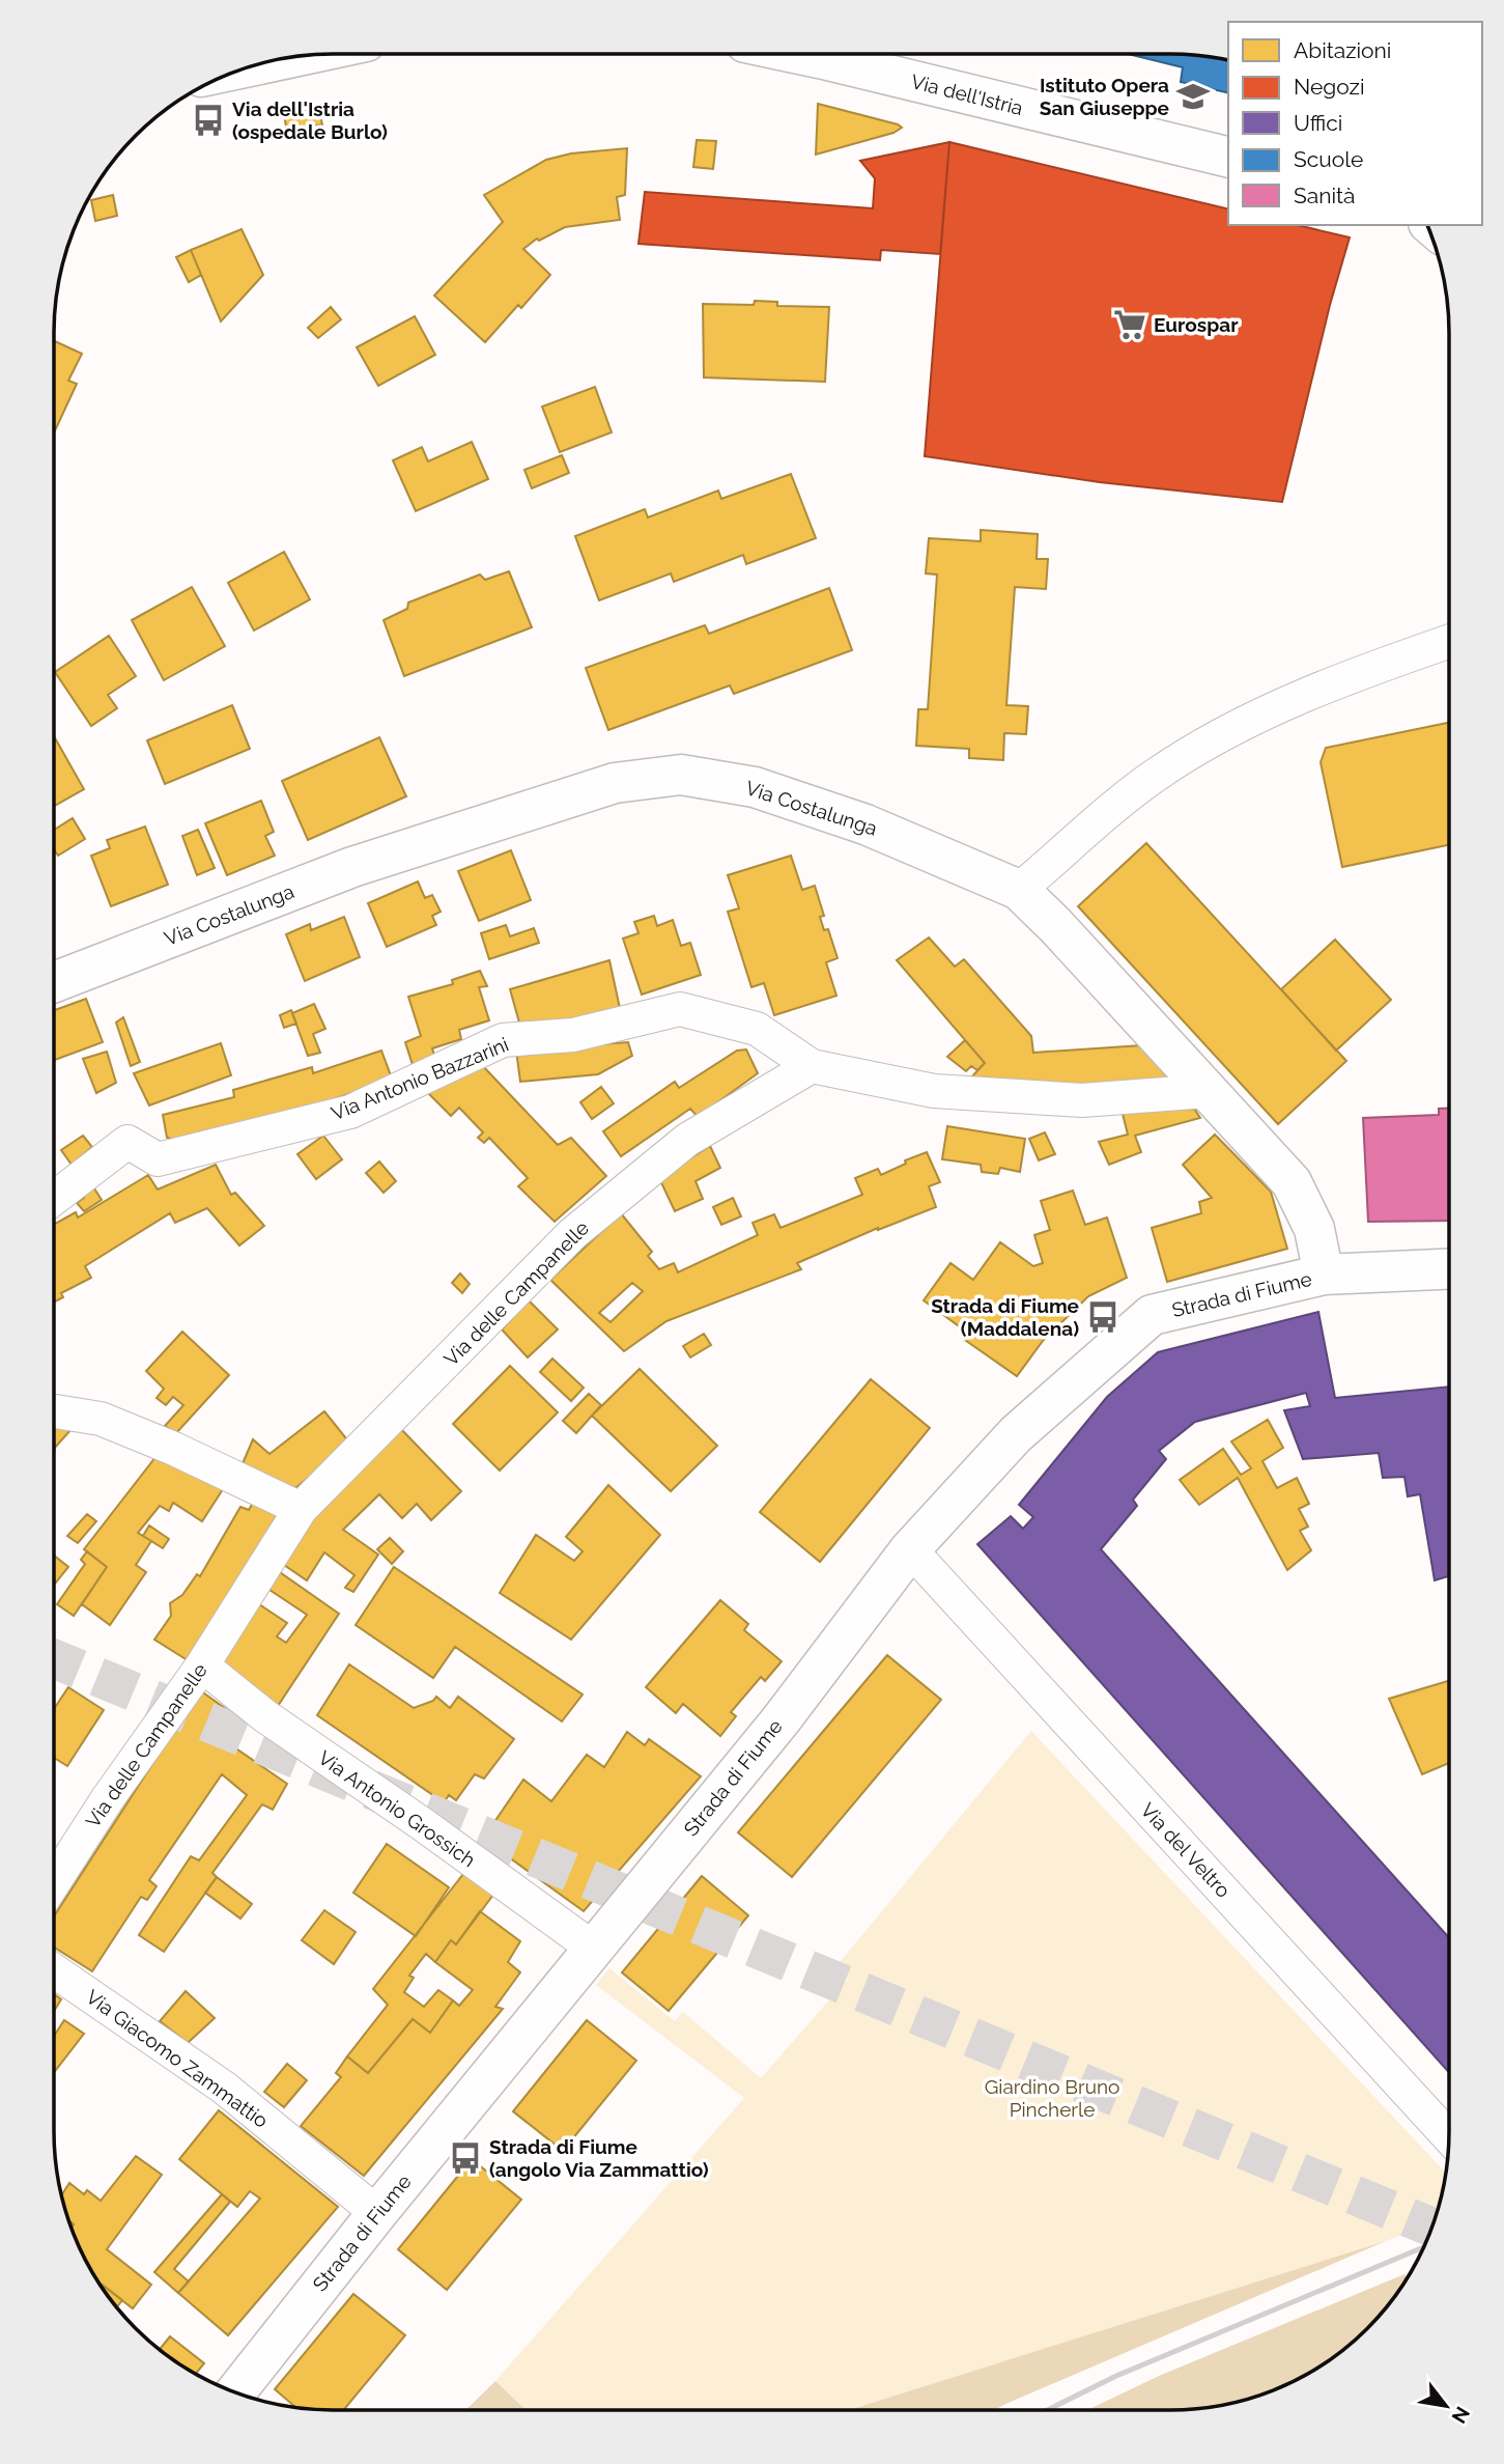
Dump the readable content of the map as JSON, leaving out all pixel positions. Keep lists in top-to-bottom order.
{
  "streets": {
    "main road": ["Via dell'Istria", "Via Costalunga", "Strada di Fiume"],
    "street": [
      "Via Antonio Bazzarini",
      "Via delle Campanelle",
      "Via Antonio Grossich",
      "Via del Veltro",
      "Via Giacomo Zammattio"
    ]
  },
  "crossings": [
    ["Via Costalunga", "Strada di Fiume"],
    ["Via Antonio Bazzarini", "Via delle Campanelle"],
    ["Via delle Campanelle", "Via Antonio Grossich"],
    ["Strada di Fiume", "Via Antonio Grossich"],
    ["Strada di Fiume", "Via del Veltro"],
    ["Strada di Fiume", "Via Giacomo Zammattio"]
  ],
  "parks": ["Giardino Bruno Pincherle"],
  "places": {
    "school or university": ["Istituto Opera San Giuseppe"],
    "bus stop": ["Via dell'Istria (ospedale Burlo)", "Strada di Fiume (Maddalena)", "Strada di Fiume (angolo Via Zammattio)"],
    "supermarket": ["Eurospar"]
  },
  "legend": [
    "Abitazioni",
    "Negozi",
    "Uffici",
    "Scuole",
    "Sanità"
  ],
  "north": "bottom right"
}
